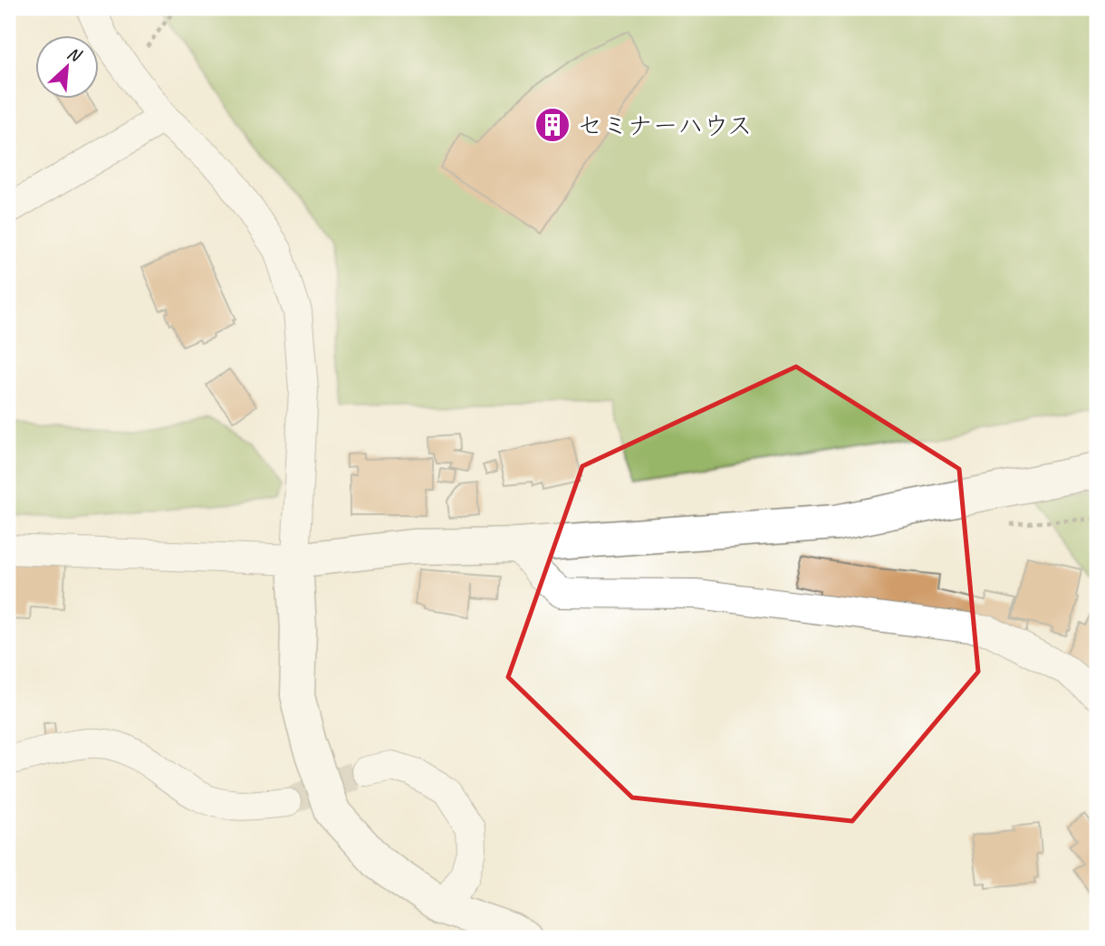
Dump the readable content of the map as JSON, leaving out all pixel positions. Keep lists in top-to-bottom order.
{
  "places": {
    "building": ["セミナーハウス"]
  },
  "north": "top right"
}
